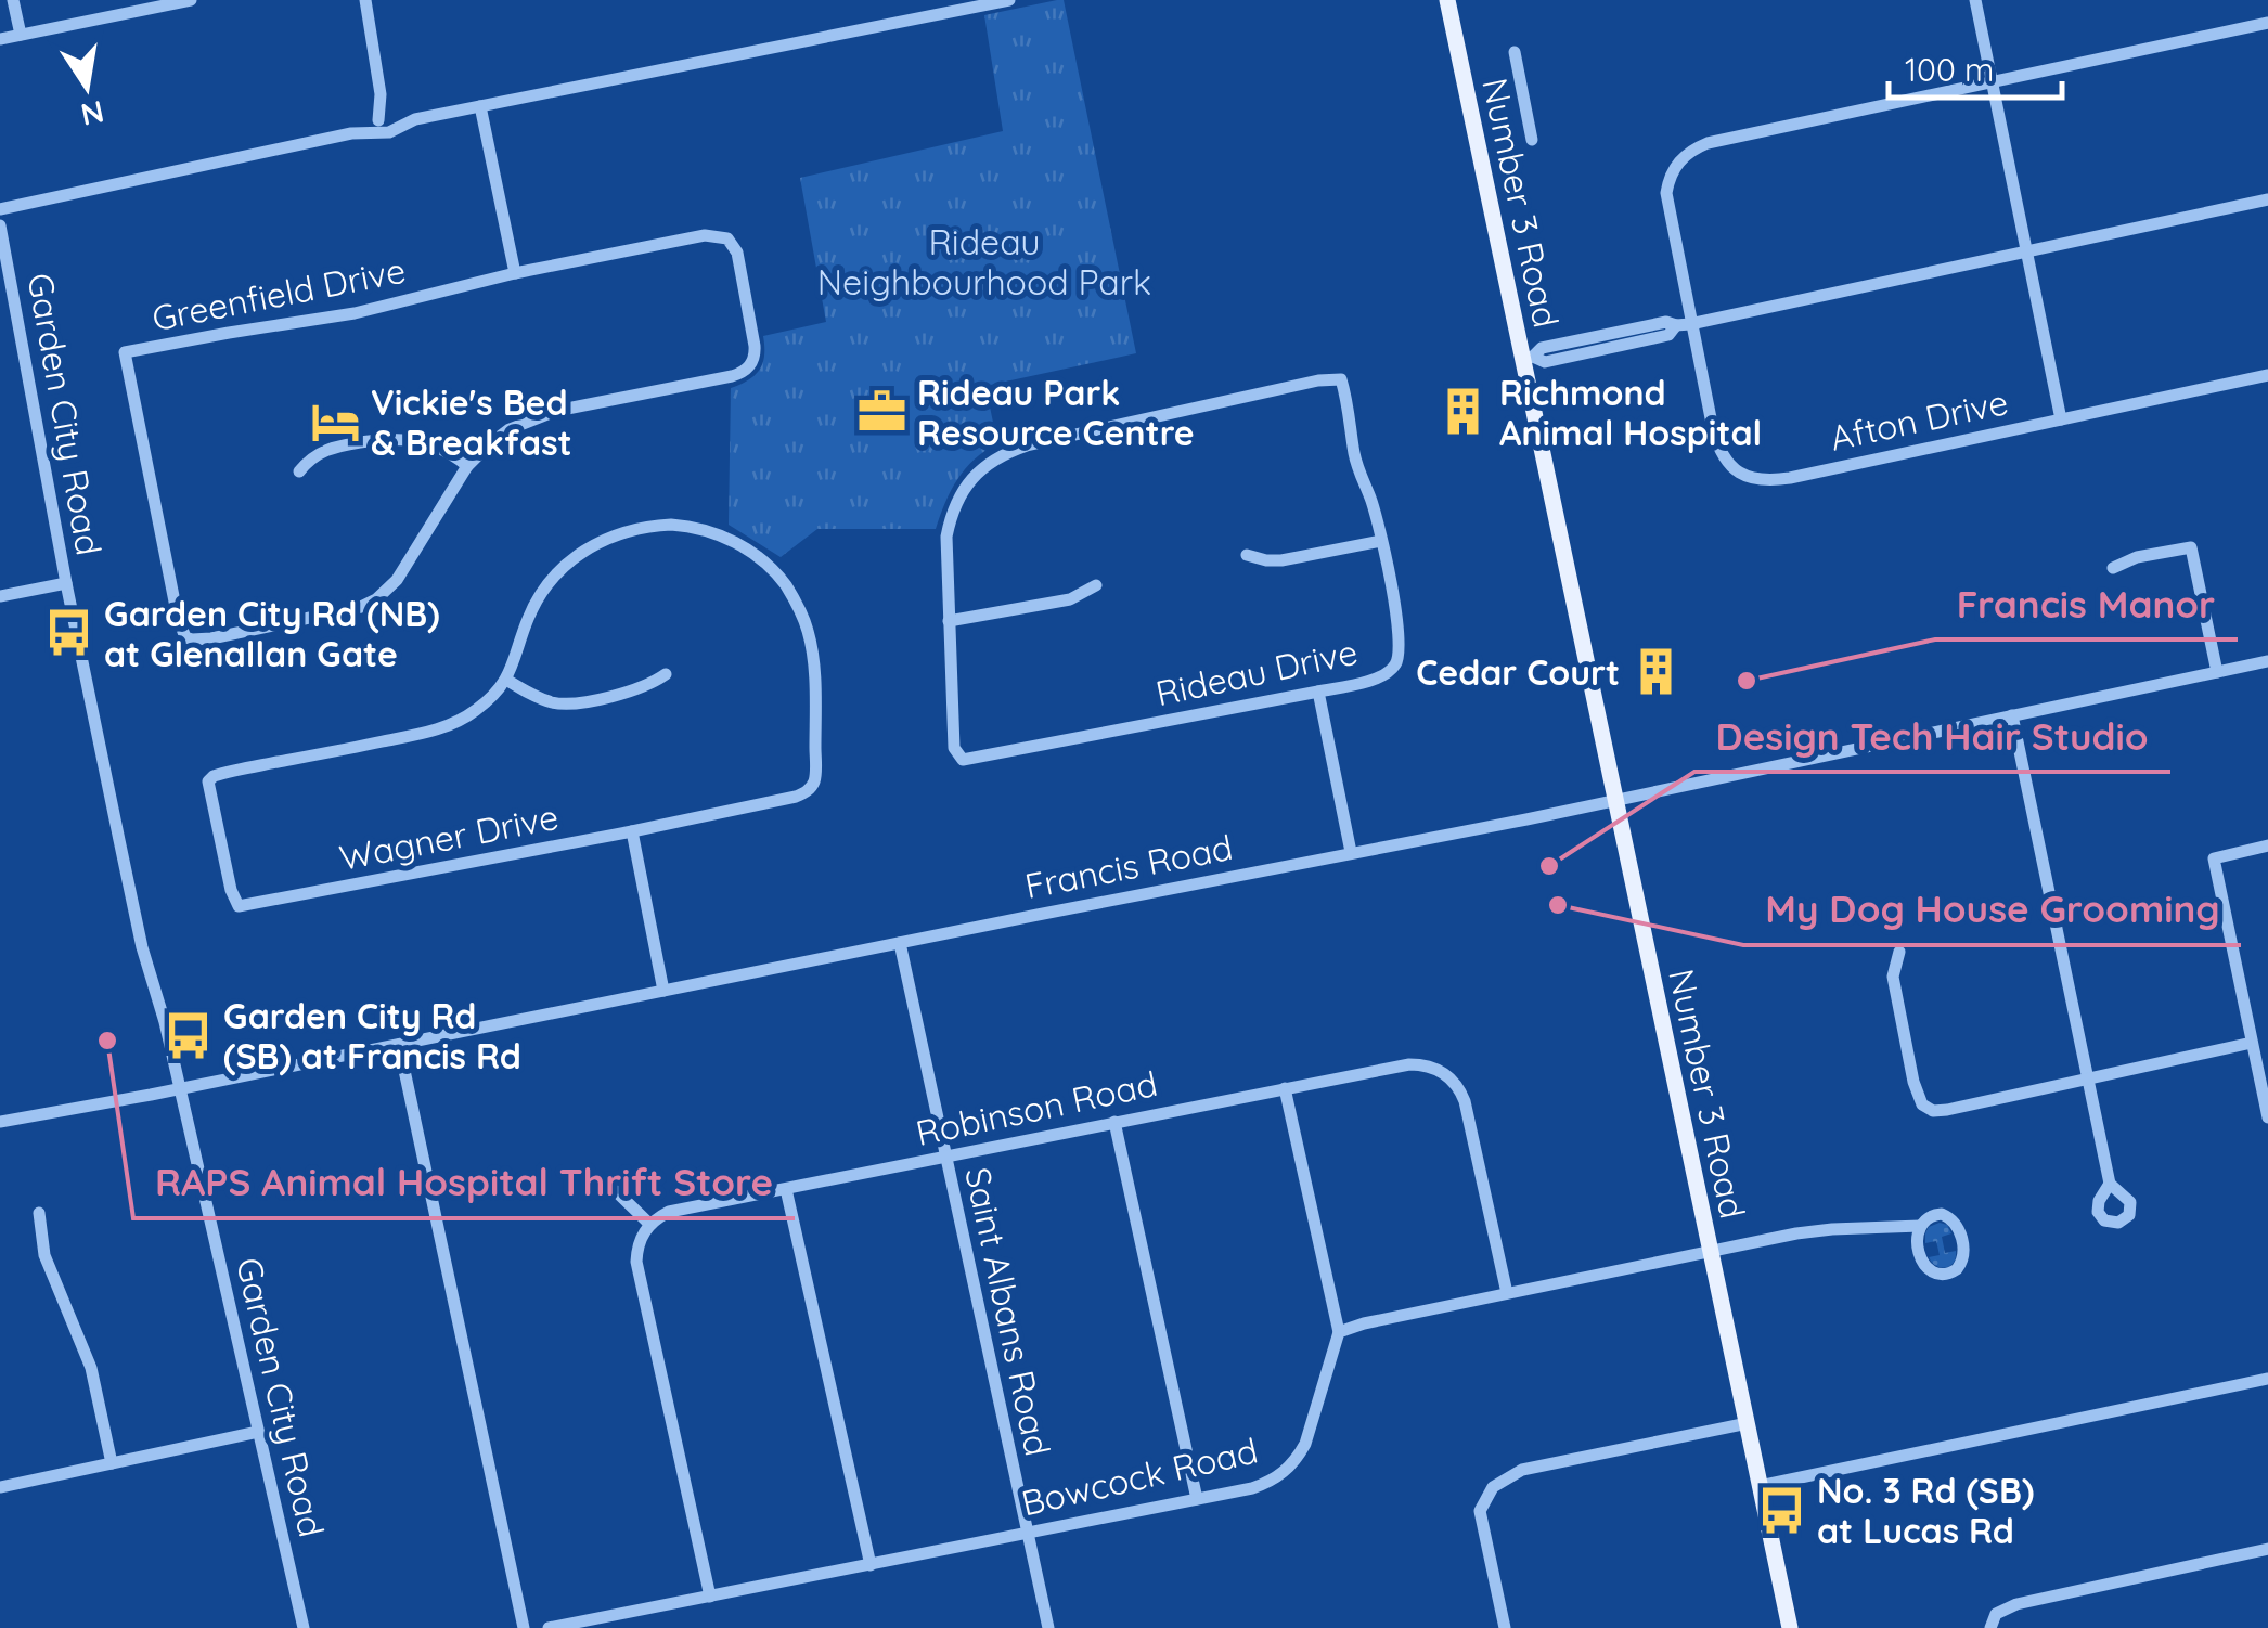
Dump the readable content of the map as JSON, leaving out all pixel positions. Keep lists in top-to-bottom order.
{
  "streets": {
    "main road": ["Number 3 Road"],
    "street": [
      "Greenfield Drive",
      "Garden City Road",
      "Afton Drive",
      "Rideau Drive",
      "Wagner Drive",
      "Francis Road",
      "Robinson Road",
      "Saint Albans Road",
      "Bowcock Road"
    ]
  },
  "crossings": [
    ["Number 3 Road", "Francis Road"],
    ["Garden City Road", "Francis Road"],
    ["Francis Road", "Saint Albans Road"],
    ["Robinson Road", "Saint Albans Road"],
    ["Saint Albans Road", "Bowcock Road"]
  ],
  "parks": ["Rideau Neighbourhood Park"],
  "places": {
    "office": ["Rideau Park Resource Centre"],
    "building": ["Richmond Animal Hospital", "Cedar Court"],
    "hotel": ["Vickie's Bed & Breakfast"],
    "bus stop": ["Garden City Rd (NB) at Glenallan Gate", "Garden City Rd (SB) at Francis Rd", "No. 3 Rd (SB) at Lucas Rd"],
    "other": [
      "Francis Manor",
      "Design Tech Hair Studio",
      "My Dog House Grooming",
      "RAPS Animal Hospital Thrift Store"
    ]
  },
  "scale_bar": "100 m",
  "north": "bottom"
}
